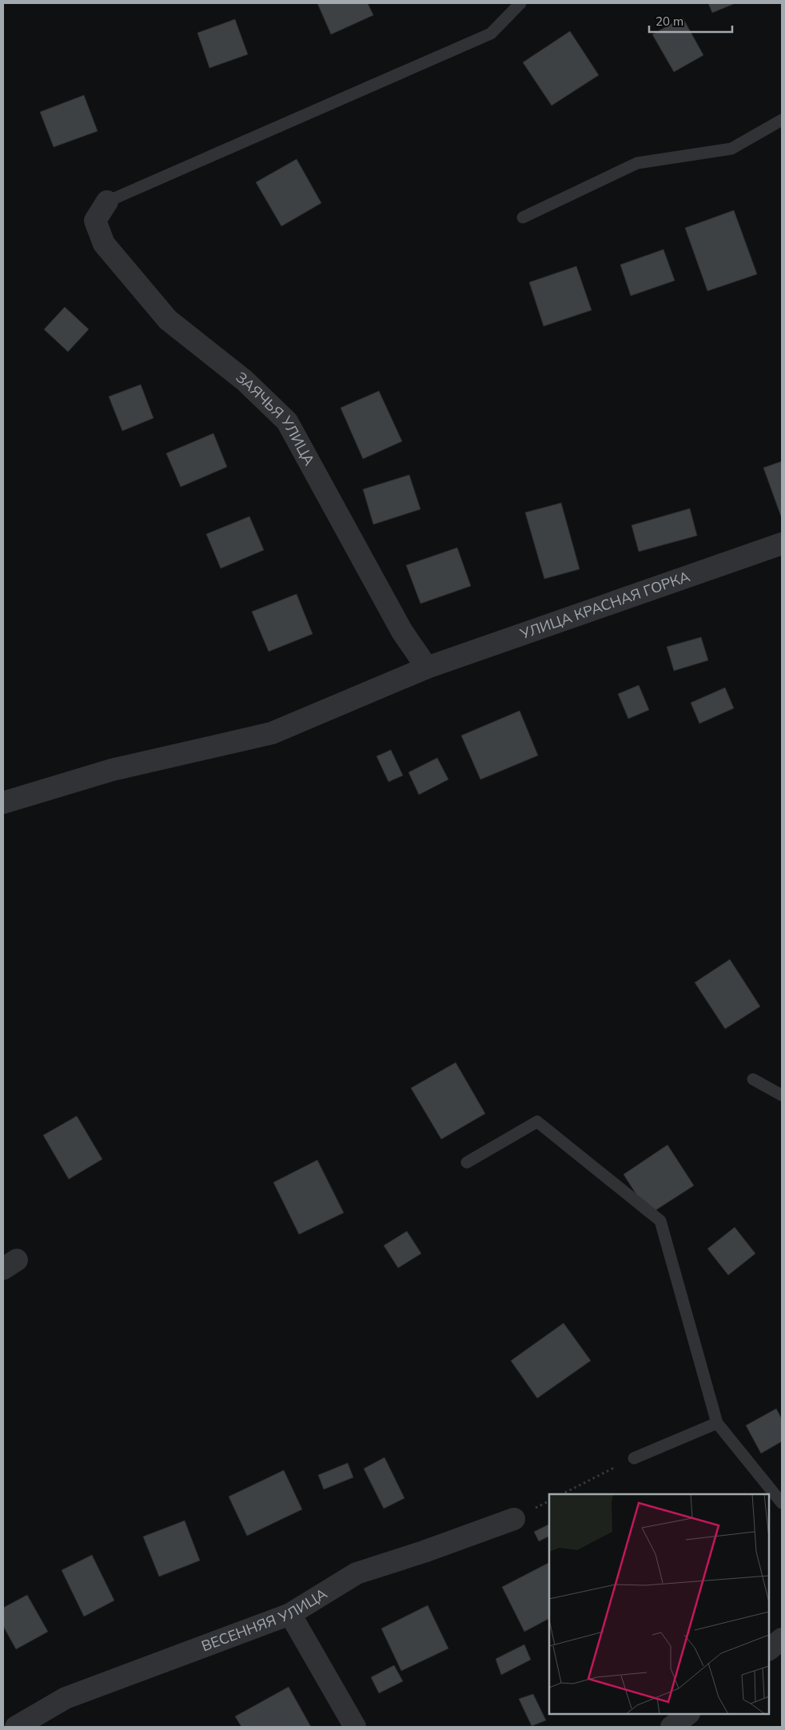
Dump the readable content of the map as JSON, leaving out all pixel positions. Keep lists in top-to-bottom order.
{
  "streets": {
    "street": ["ЗАЯЧЬЯ УЛИЦА", "УЛИЦА КРАСНАЯ ГОРКА", "ВЕСЕННЯЯ УЛИЦА"]
  },
  "crossings": [
    ["ЗАЯЧЬЯ УЛИЦА", "УЛИЦА КРАСНАЯ ГОРКА"]
  ],
  "scale_bar": "20 m"
}
